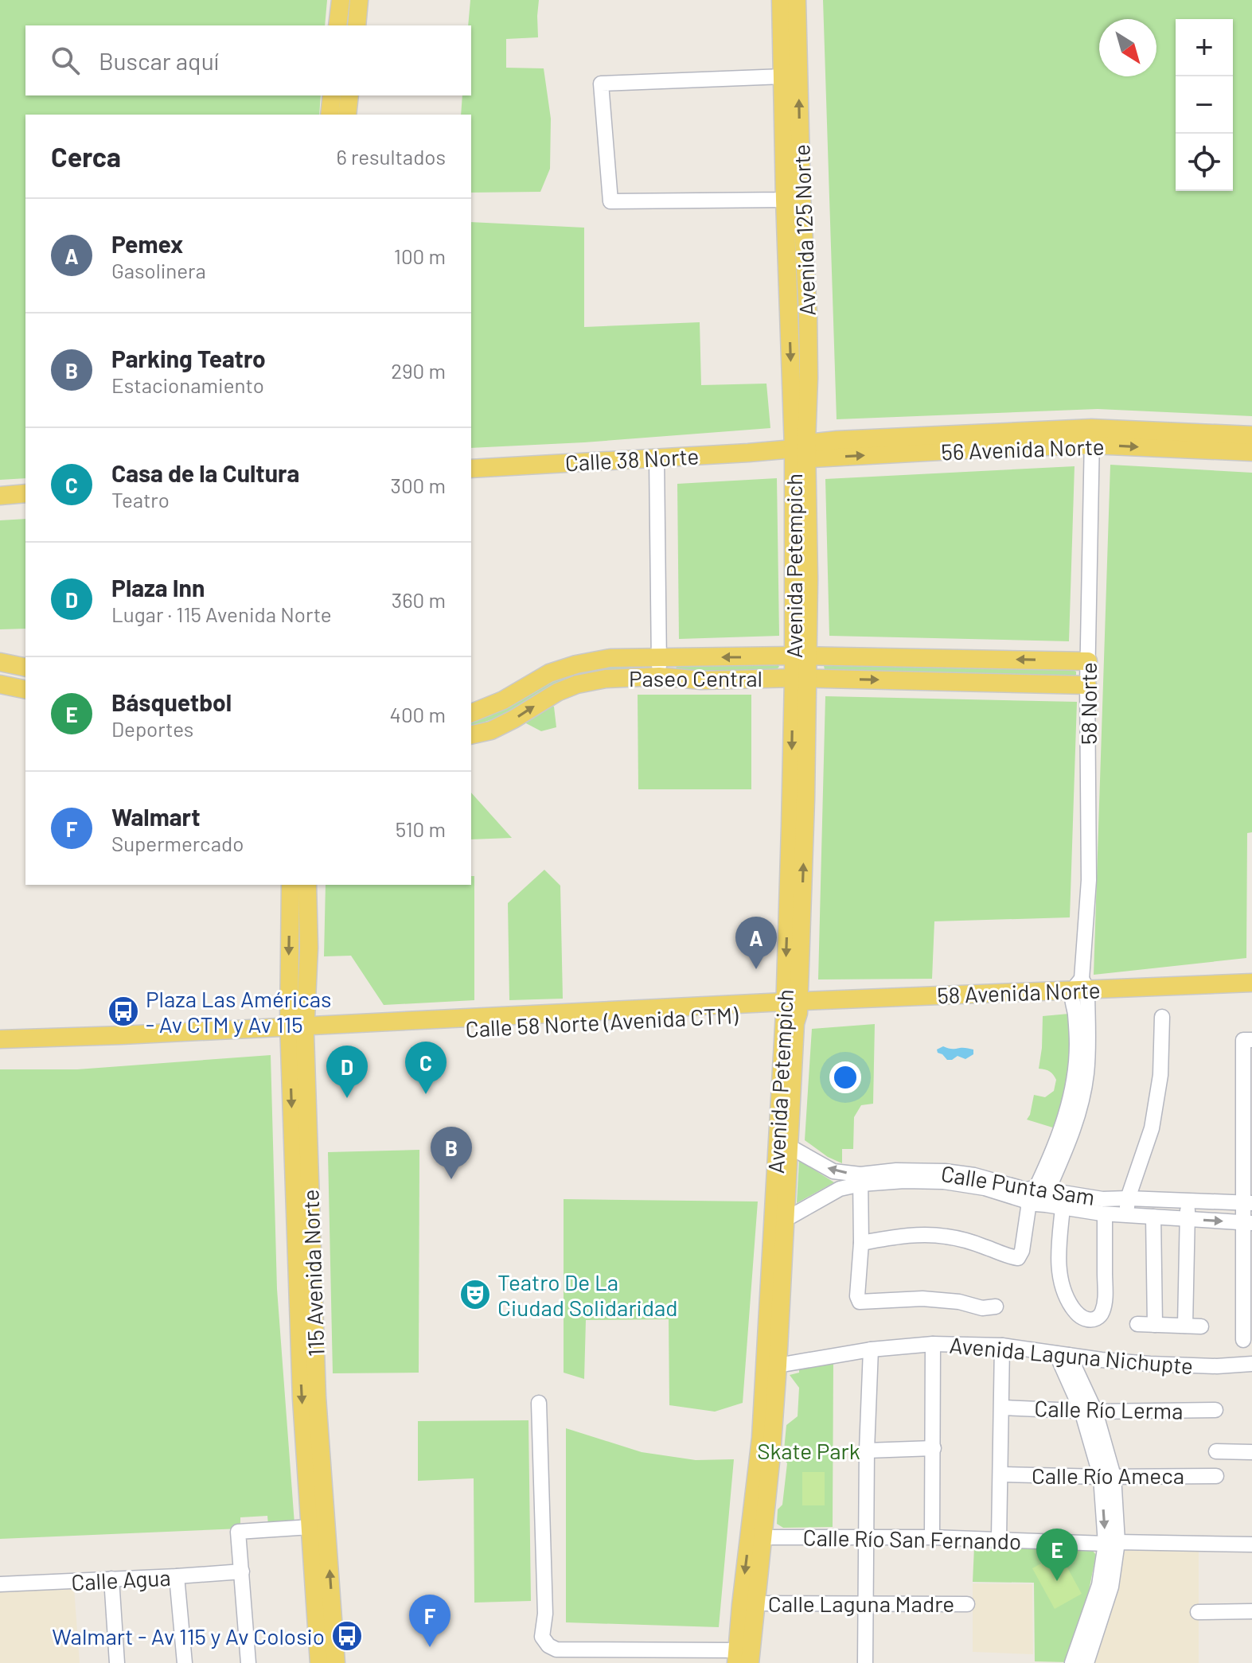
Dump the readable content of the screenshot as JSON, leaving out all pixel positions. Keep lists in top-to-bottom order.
{
  "streets": {
    "main road": [
      "Avenida 125 Norte",
      "56 Avenida Norte",
      "Calle 38 Norte",
      "Avenida Petempich",
      "Paseo Central",
      "58 Avenida Norte",
      "Calle 58 Norte (Avenida CTM)",
      "115 Avenida Norte"
    ],
    "street": [
      "58 Norte",
      "Calle Punta Sam",
      "Avenida Laguna Nichupte",
      "Calle Río Lerma",
      "Calle Río Ameca",
      "Calle Río San Fernando",
      "Calle Agua",
      "Calle Laguna Madre"
    ]
  },
  "crossings": [
    ["Avenida 125 Norte", "56 Avenida Norte"],
    ["Avenida 125 Norte", "Calle 38 Norte"],
    ["Avenida 125 Norte", "Avenida Petempich"],
    ["56 Avenida Norte", "Calle 38 Norte"],
    ["56 Avenida Norte", "Avenida Petempich"],
    ["56 Avenida Norte", "58 Norte"],
    ["Calle 38 Norte", "Avenida Petempich"],
    ["Avenida Petempich", "Paseo Central"],
    ["Avenida Petempich", "58 Avenida Norte"],
    ["Avenida Petempich", "Calle 58 Norte (Avenida CTM)"],
    ["Avenida Petempich", "Calle Punta Sam"],
    ["Avenida Petempich", "Avenida Laguna Nichupte"],
    ["Avenida Petempich", "Calle Río San Fernando"],
    ["Avenida Petempich", "Calle Laguna Madre"],
    ["Paseo Central", "58 Norte"],
    ["58 Norte", "58 Avenida Norte"],
    ["58 Norte", "Calle Punta Sam"],
    ["58 Avenida Norte", "Calle 58 Norte (Avenida CTM)"],
    ["Calle 58 Norte (Avenida CTM)", "115 Avenida Norte"]
  ],
  "parks": ["Skate Park"],
  "places": {
    "bus stop": ["Plaza Las Américas - Av CTM y Av 115", "Walmart - Av 115 y Av Colosio"],
    "theatre": ["Teatro De La Ciudad Solidaridad"]
  },
  "north": "bottom right",
  "page": {
    "map_buttons": ["+", "−"],
    "search": "Buscar aquí",
    "heading": ["Cerca", "6 resultados"],
    "list": [
      {
        "mark": "A",
        "name": "Pemex",
        "note": "Gasolinera",
        "value": "100 m"
      },
      {
        "mark": "B",
        "name": "Parking Teatro",
        "note": "Estacionamiento",
        "value": "290 m"
      },
      {
        "mark": "C",
        "name": "Casa de la Cultura",
        "note": "Teatro",
        "value": "300 m"
      },
      {
        "mark": "D",
        "name": "Plaza Inn",
        "note": "Lugar · 115 Avenida Norte",
        "value": "360 m"
      },
      {
        "mark": "E",
        "name": "Básquetbol",
        "note": "Deportes",
        "value": "400 m"
      },
      {
        "mark": "F",
        "name": "Walmart",
        "note": "Supermercado",
        "value": "510 m"
      }
    ],
    "pins": [
      "A",
      "C",
      "D",
      "B",
      "E",
      "F"
    ]
  }
}
